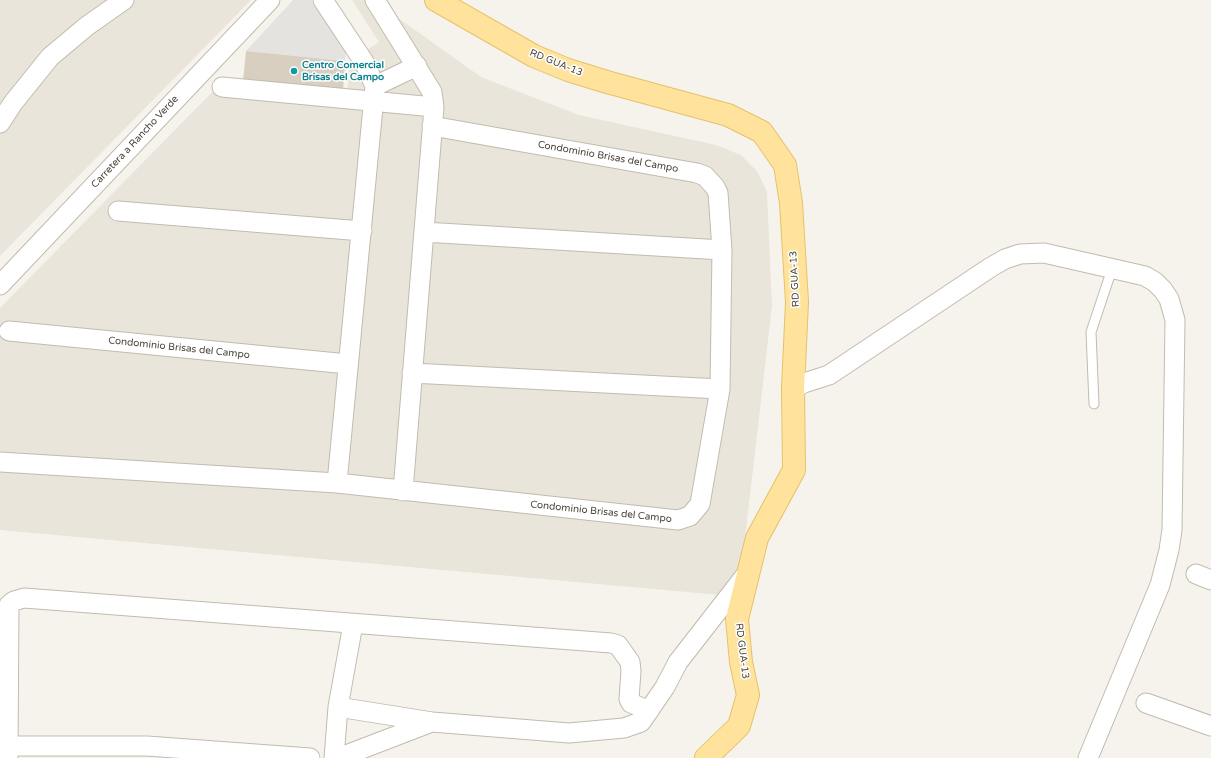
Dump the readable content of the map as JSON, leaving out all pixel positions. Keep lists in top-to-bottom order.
{
  "streets": {
    "main road": ["RD GUA-13"],
    "street": ["Carretera a Rancho Verde", "Condominio Brisas del Campo"]
  },
  "places": ["Centro Comercial Brisas del Campo"]
}
